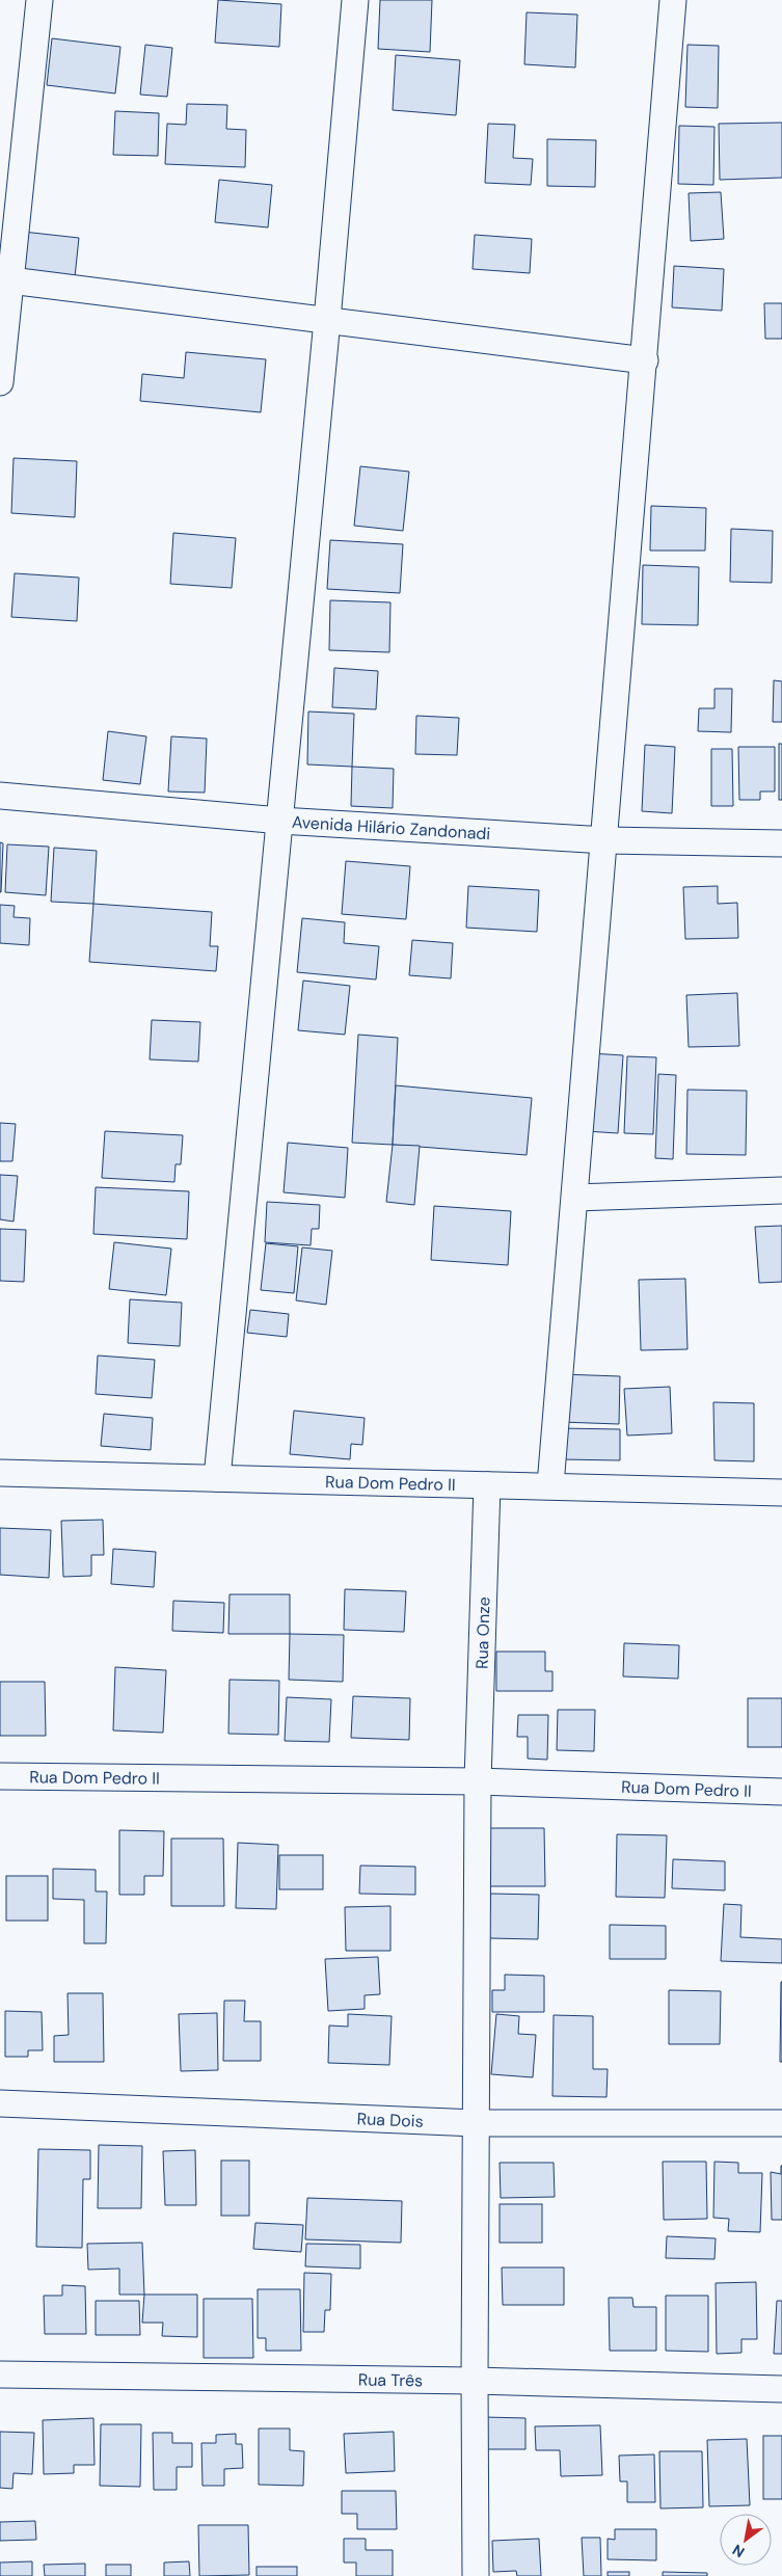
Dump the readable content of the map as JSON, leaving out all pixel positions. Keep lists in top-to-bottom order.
{
  "streets": {
    "street": [
      "Avenida Hilário Zandonadi",
      "Rua Dom Pedro II",
      "Rua Onze",
      "Rua Dois",
      "Rua Três"
    ]
  },
  "crossings": [
    ["Rua Dom Pedro II", "Rua Onze"],
    ["Rua Onze", "Rua Dois"],
    ["Rua Onze", "Rua Três"]
  ],
  "north": "bottom left"
}
